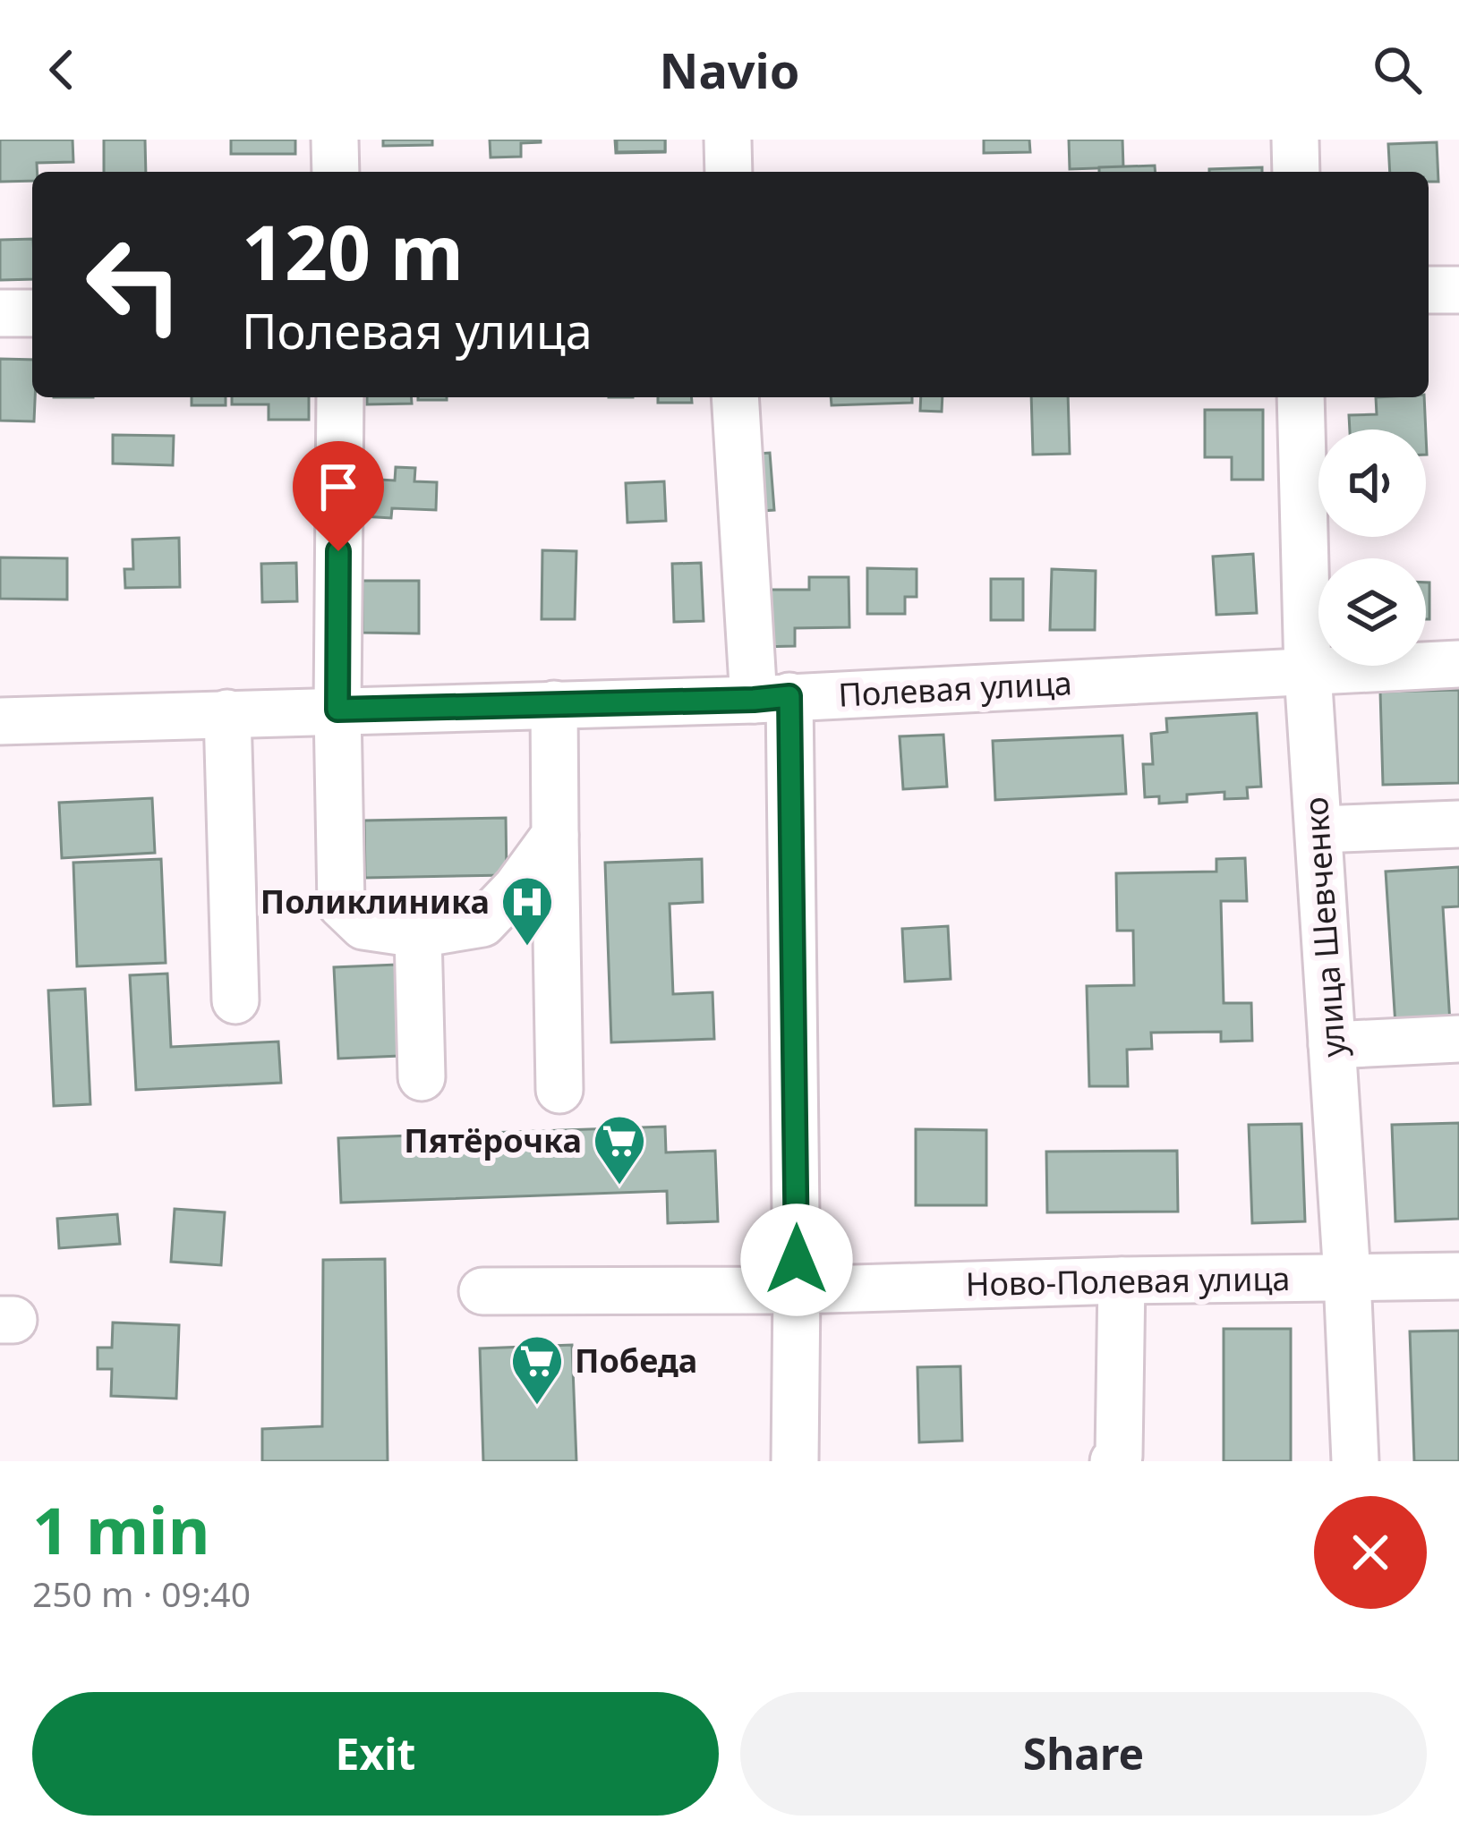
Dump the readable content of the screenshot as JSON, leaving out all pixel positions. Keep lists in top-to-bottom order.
{
  "streets": {
    "street": ["Полевая улица", "улица Шевченко", "Ново-Полевая улица"]
  },
  "crossings": [
    ["Полевая улица", "улица Шевченко"],
    ["улица Шевченко", "Ново-Полевая улица"]
  ],
  "places": {
    "hospital": ["Поликлиника"],
    "supermarket": ["Пятёрочка", "Победа"]
  },
  "page": {
    "header": "Navio",
    "turn": ["120 m", "Полевая улица"],
    "heading": ["1 min", "250 m · 09:40"],
    "buttons": ["Exit", "Share"]
  }
}
